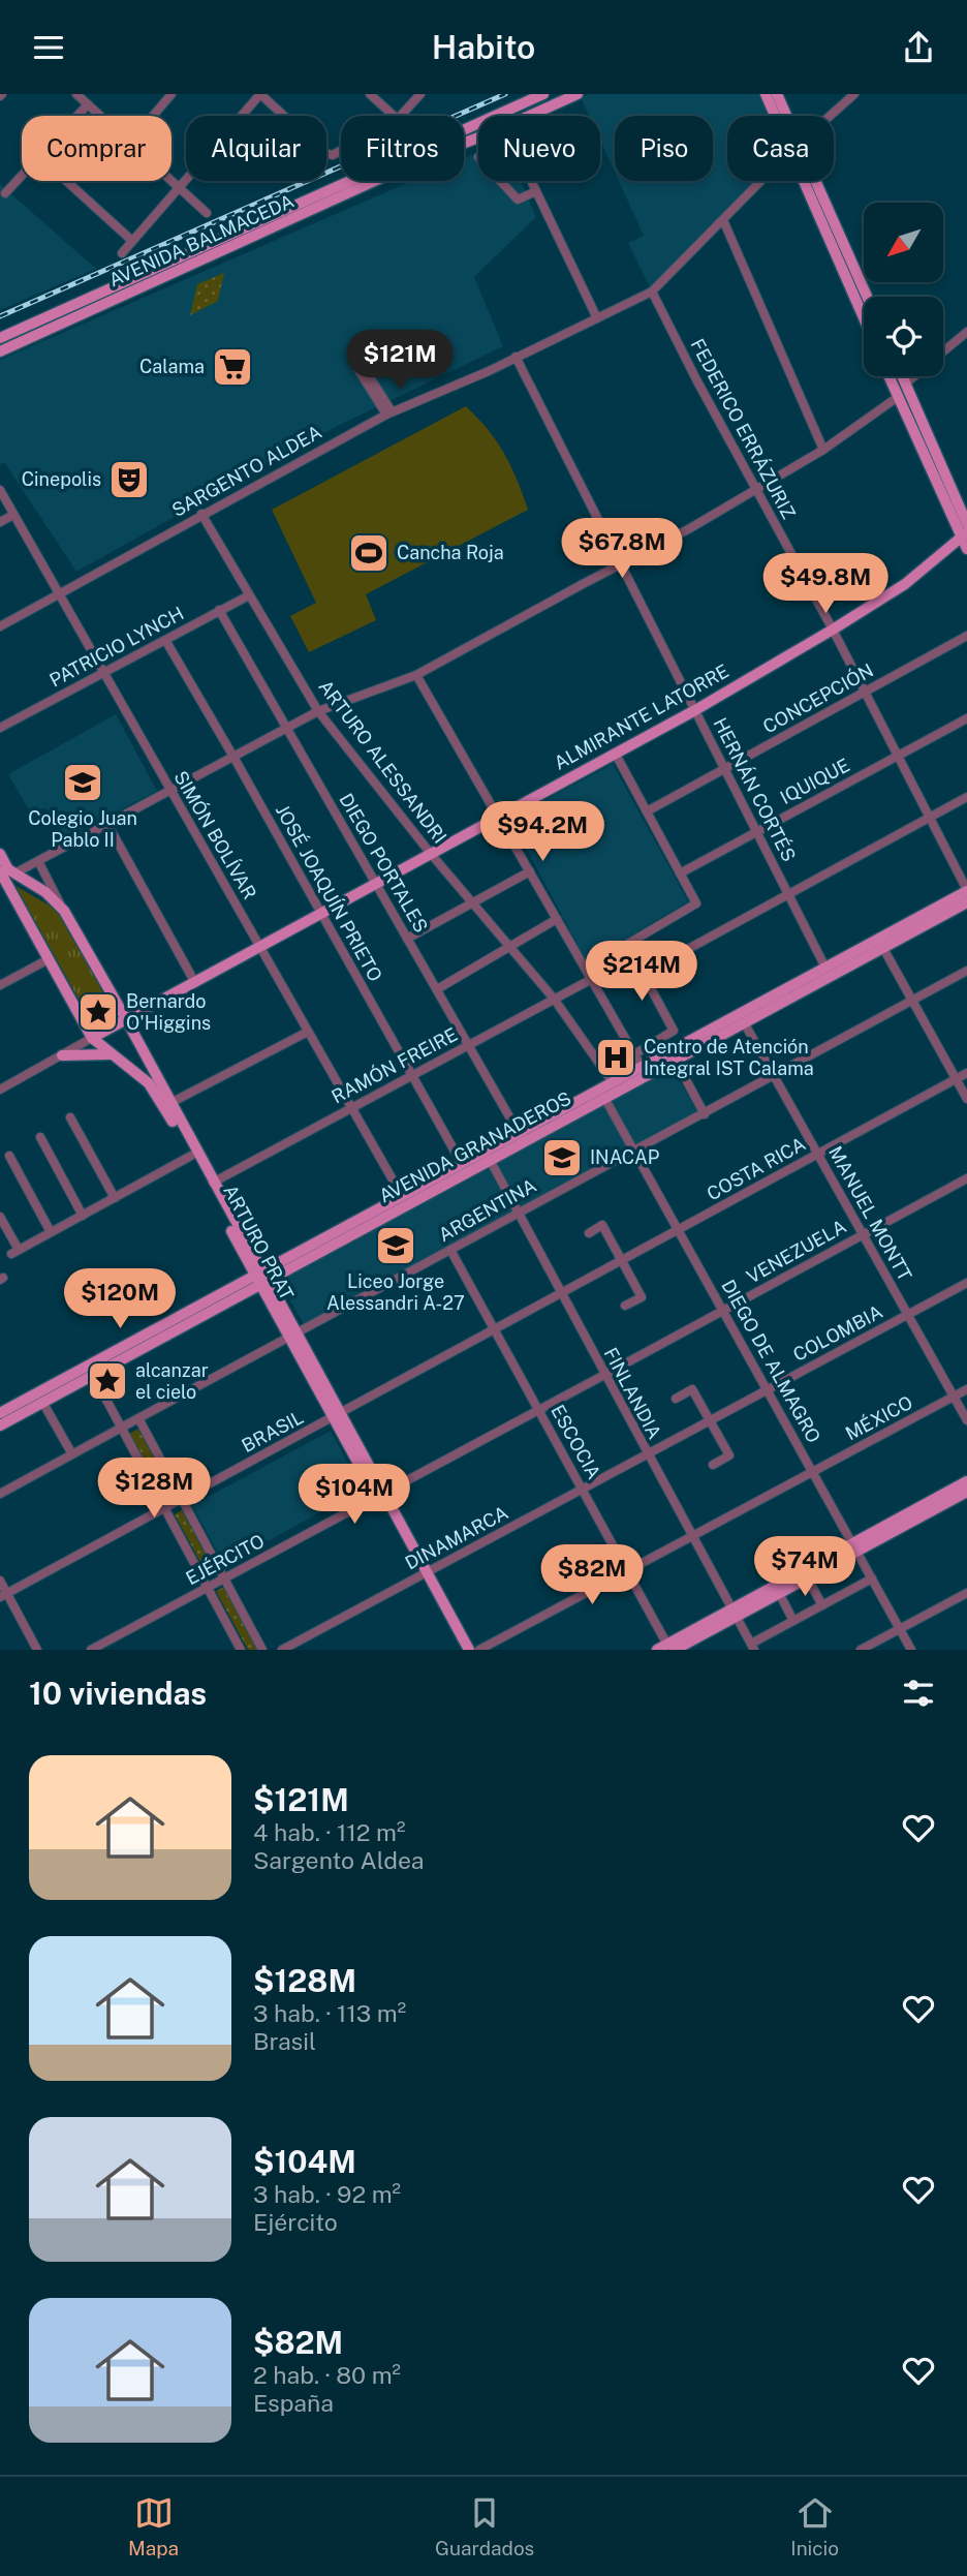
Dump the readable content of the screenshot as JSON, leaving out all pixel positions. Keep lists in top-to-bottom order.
{
  "streets": {
    "main road": [
      "AVENIDA BALMACEDA",
      "ALMIRANTE LATORRE",
      "AVENIDA GRANADEROS",
      "ARTURO PRAT"
    ],
    "street": [
      "FEDERICO ERRÁZURIZ",
      "SARGENTO ALDEA",
      "PATRICIO LYNCH",
      "CONCEPCIÓN",
      "ARTURO ALESSANDRI",
      "IQUIQUE",
      "HERNÁN CORTÉS",
      "SIMÓN BOLÍVAR",
      "DIEGO PORTALES",
      "JOSÉ JOAQUÍN PRIETO",
      "RAMÓN FREIRE",
      "COSTA RICA",
      "ARGENTINA",
      "MANUEL MONTT",
      "VENEZUELA",
      "COLOMBIA",
      "DIEGO DE ALMAGRO",
      "FINLANDIA",
      "MÉXICO",
      "BRASIL",
      "ESCOCIA",
      "DINAMARCA",
      "EJÉRCITO"
    ]
  },
  "crossings": [
    ["FEDERICO ERRÁZURIZ", "SARGENTO ALDEA"],
    ["FEDERICO ERRÁZURIZ", "CONCEPCIÓN"],
    ["FEDERICO ERRÁZURIZ", "ALMIRANTE LATORRE"],
    ["FEDERICO ERRÁZURIZ", "IQUIQUE"],
    ["FEDERICO ERRÁZURIZ", "AVENIDA GRANADEROS"],
    ["SARGENTO ALDEA", "ARTURO ALESSANDRI"],
    ["SARGENTO ALDEA", "HERNÁN CORTÉS"],
    ["SARGENTO ALDEA", "SIMÓN BOLÍVAR"],
    ["PATRICIO LYNCH", "ARTURO ALESSANDRI"],
    ["PATRICIO LYNCH", "SIMÓN BOLÍVAR"],
    ["PATRICIO LYNCH", "DIEGO PORTALES"],
    ["PATRICIO LYNCH", "JOSÉ JOAQUÍN PRIETO"],
    ["CONCEPCIÓN", "HERNÁN CORTÉS"],
    ["ALMIRANTE LATORRE", "ARTURO ALESSANDRI"],
    ["ALMIRANTE LATORRE", "HERNÁN CORTÉS"],
    ["ALMIRANTE LATORRE", "SIMÓN BOLÍVAR"],
    ["ALMIRANTE LATORRE", "DIEGO PORTALES"],
    ["ALMIRANTE LATORRE", "JOSÉ JOAQUÍN PRIETO"],
    ["ALMIRANTE LATORRE", "ARTURO PRAT"],
    ["ARTURO ALESSANDRI", "RAMÓN FREIRE"],
    ["ARTURO ALESSANDRI", "AVENIDA GRANADEROS"],
    ["IQUIQUE", "HERNÁN CORTÉS"],
    ["HERNÁN CORTÉS", "AVENIDA GRANADEROS"],
    ["SIMÓN BOLÍVAR", "RAMÓN FREIRE"],
    ["SIMÓN BOLÍVAR", "AVENIDA GRANADEROS"],
    ["DIEGO PORTALES", "RAMÓN FREIRE"],
    ["DIEGO PORTALES", "AVENIDA GRANADEROS"],
    ["JOSÉ JOAQUÍN PRIETO", "RAMÓN FREIRE"],
    ["JOSÉ JOAQUÍN PRIETO", "AVENIDA GRANADEROS"],
    ["RAMÓN FREIRE", "ARTURO PRAT"],
    ["AVENIDA GRANADEROS", "MANUEL MONTT"],
    ["AVENIDA GRANADEROS", "ARTURO PRAT"],
    ["AVENIDA GRANADEROS", "DIEGO DE ALMAGRO"],
    ["AVENIDA GRANADEROS", "FINLANDIA"],
    ["COSTA RICA", "MANUEL MONTT"],
    ["COSTA RICA", "DIEGO DE ALMAGRO"],
    ["COSTA RICA", "FINLANDIA"],
    ["COSTA RICA", "BRASIL"],
    ["ARGENTINA", "MANUEL MONTT"],
    ["ARGENTINA", "ARTURO PRAT"],
    ["ARGENTINA", "DIEGO DE ALMAGRO"],
    ["ARGENTINA", "FINLANDIA"],
    ["ARGENTINA", "ESCOCIA"],
    ["MANUEL MONTT", "VENEZUELA"],
    ["MANUEL MONTT", "COLOMBIA"],
    ["MANUEL MONTT", "MÉXICO"],
    ["ARTURO PRAT", "BRASIL"],
    ["ARTURO PRAT", "DINAMARCA"],
    ["ARTURO PRAT", "EJÉRCITO"],
    ["VENEZUELA", "DIEGO DE ALMAGRO"],
    ["VENEZUELA", "FINLANDIA"],
    ["VENEZUELA", "EJÉRCITO"],
    ["COLOMBIA", "DIEGO DE ALMAGRO"],
    ["COLOMBIA", "FINLANDIA"],
    ["COLOMBIA", "DINAMARCA"],
    ["DIEGO DE ALMAGRO", "MÉXICO"],
    ["FINLANDIA", "MÉXICO"],
    ["FINLANDIA", "BRASIL"],
    ["FINLANDIA", "DINAMARCA"],
    ["FINLANDIA", "EJÉRCITO"],
    ["MÉXICO", "ESCOCIA"],
    ["BRASIL", "ESCOCIA"],
    ["ESCOCIA", "DINAMARCA"],
    ["ESCOCIA", "EJÉRCITO"]
  ],
  "places": {
    "supermarket": ["Calama"],
    "theatre": ["Cinepolis"],
    "sports": ["Cancha Roja"],
    "school or university": ["Colegio Juan Pablo II", "INACAP", "Liceo Jorge Alessandri A-27"],
    "place": ["Bernardo O'Higgins", "alcanzar el cielo"],
    "hospital": ["Centro de Atención Integral IST Calama"]
  },
  "north": "bottom left",
  "page": {
    "header": "Habito",
    "chip": [
      "Comprar",
      "Alquilar",
      "Filtros",
      "Nuevo",
      "Piso",
      "Casa"
    ],
    "price": [
      "$121M",
      "$67.8M",
      "$49.8M",
      "$94.2M",
      "$214M",
      "$120M",
      "$128M",
      "$104M",
      "$74M",
      "$82M"
    ],
    "heading": "10 viviendas",
    "list": [
      {
        "name": "$121M",
        "note": "4 hab. · 112 m² · Sargento Aldea"
      },
      {
        "name": "$128M",
        "note": "3 hab. · 113 m² · Brasil"
      },
      {
        "name": "$104M",
        "note": "3 hab. · 92 m² · Ejército"
      },
      {
        "name": "$82M",
        "note": "2 hab. · 80 m² · España"
      }
    ],
    "tabs": ["Mapa", "Guardados", "Inicio"]
  }
}
